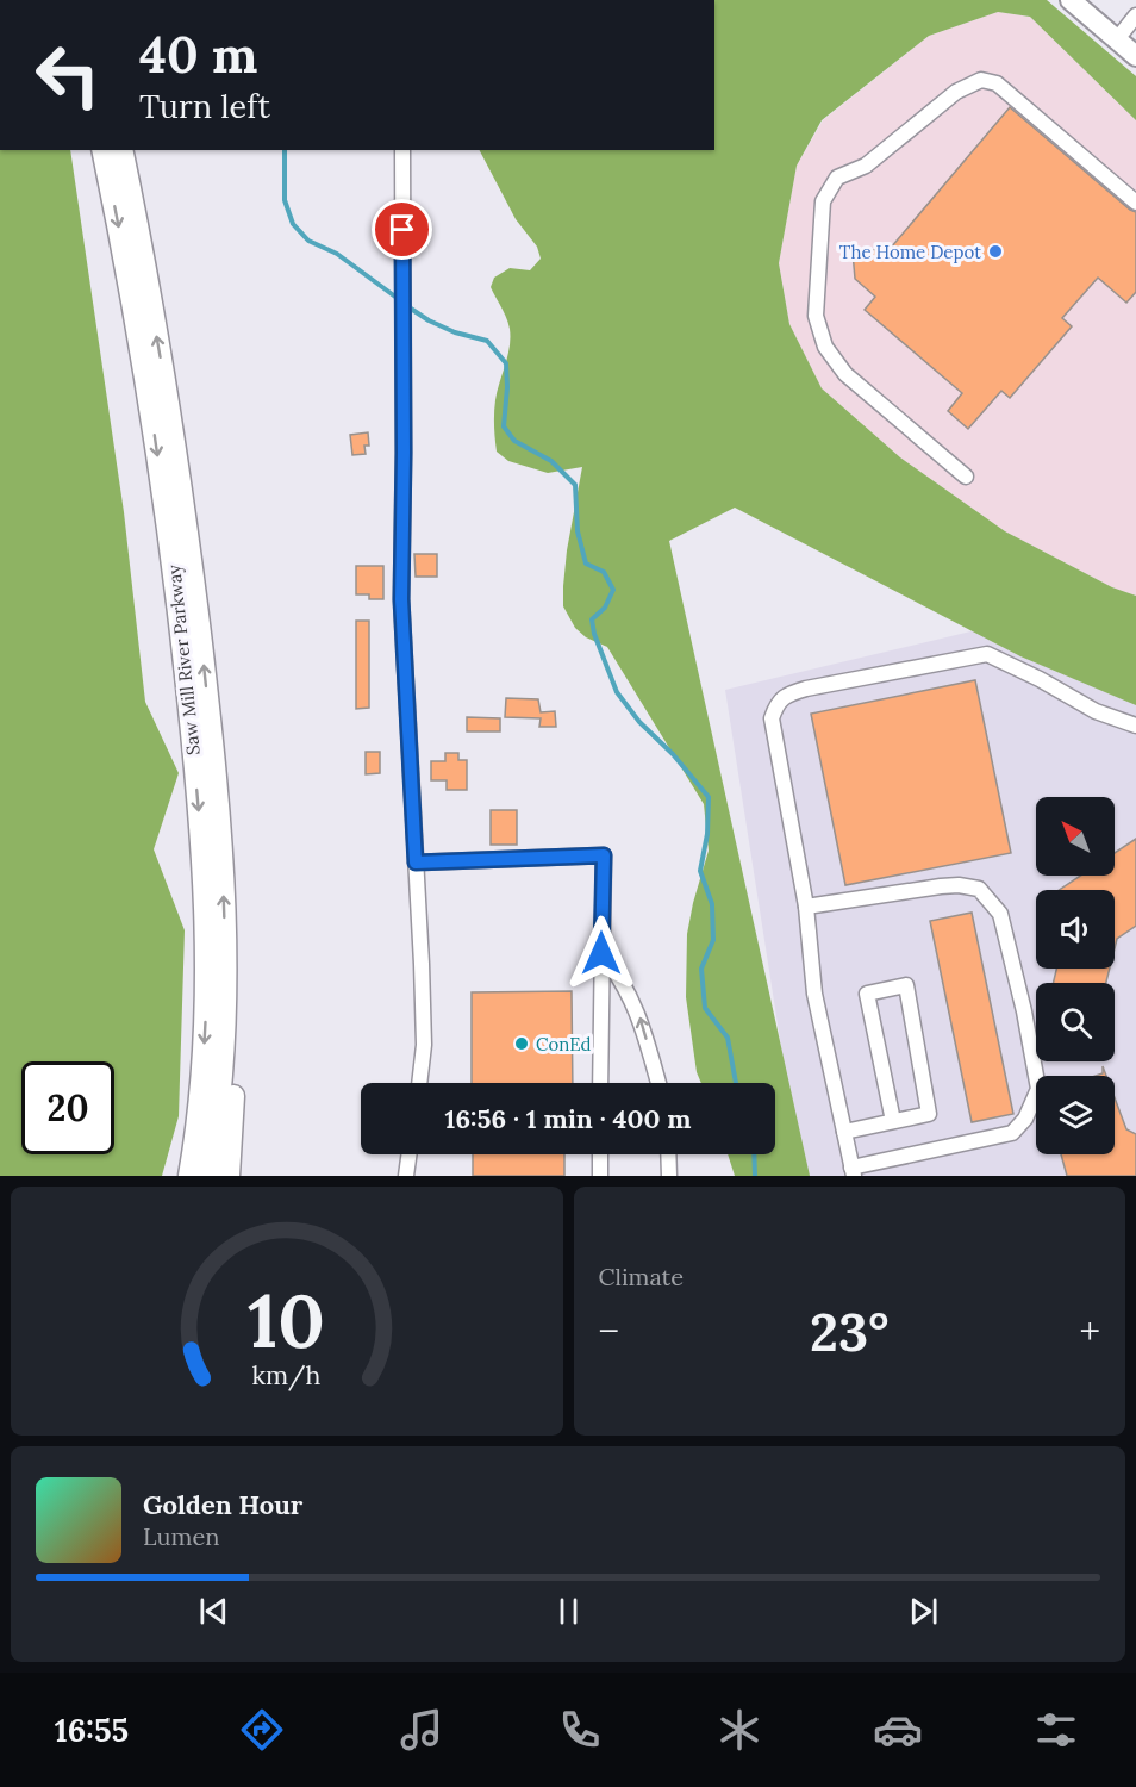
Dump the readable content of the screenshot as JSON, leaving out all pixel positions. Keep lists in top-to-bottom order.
{
  "streets": {
    "highway": ["Saw Mill River Parkway"]
  },
  "places": ["The Home Depot", "ConEd"],
  "north": "top left",
  "page": {
    "turn": ["40 m", "Turn left"],
    "limit": "20",
    "trip": "16:56 · 1 min · 400 m",
    "tile": "Climate",
    "heat": ["−", "23°", "+"],
    "song": ["Golden Hour", "Lumen"],
    "tabs": "16:55",
    "gauge": ["10", "km/h"]
  }
}
